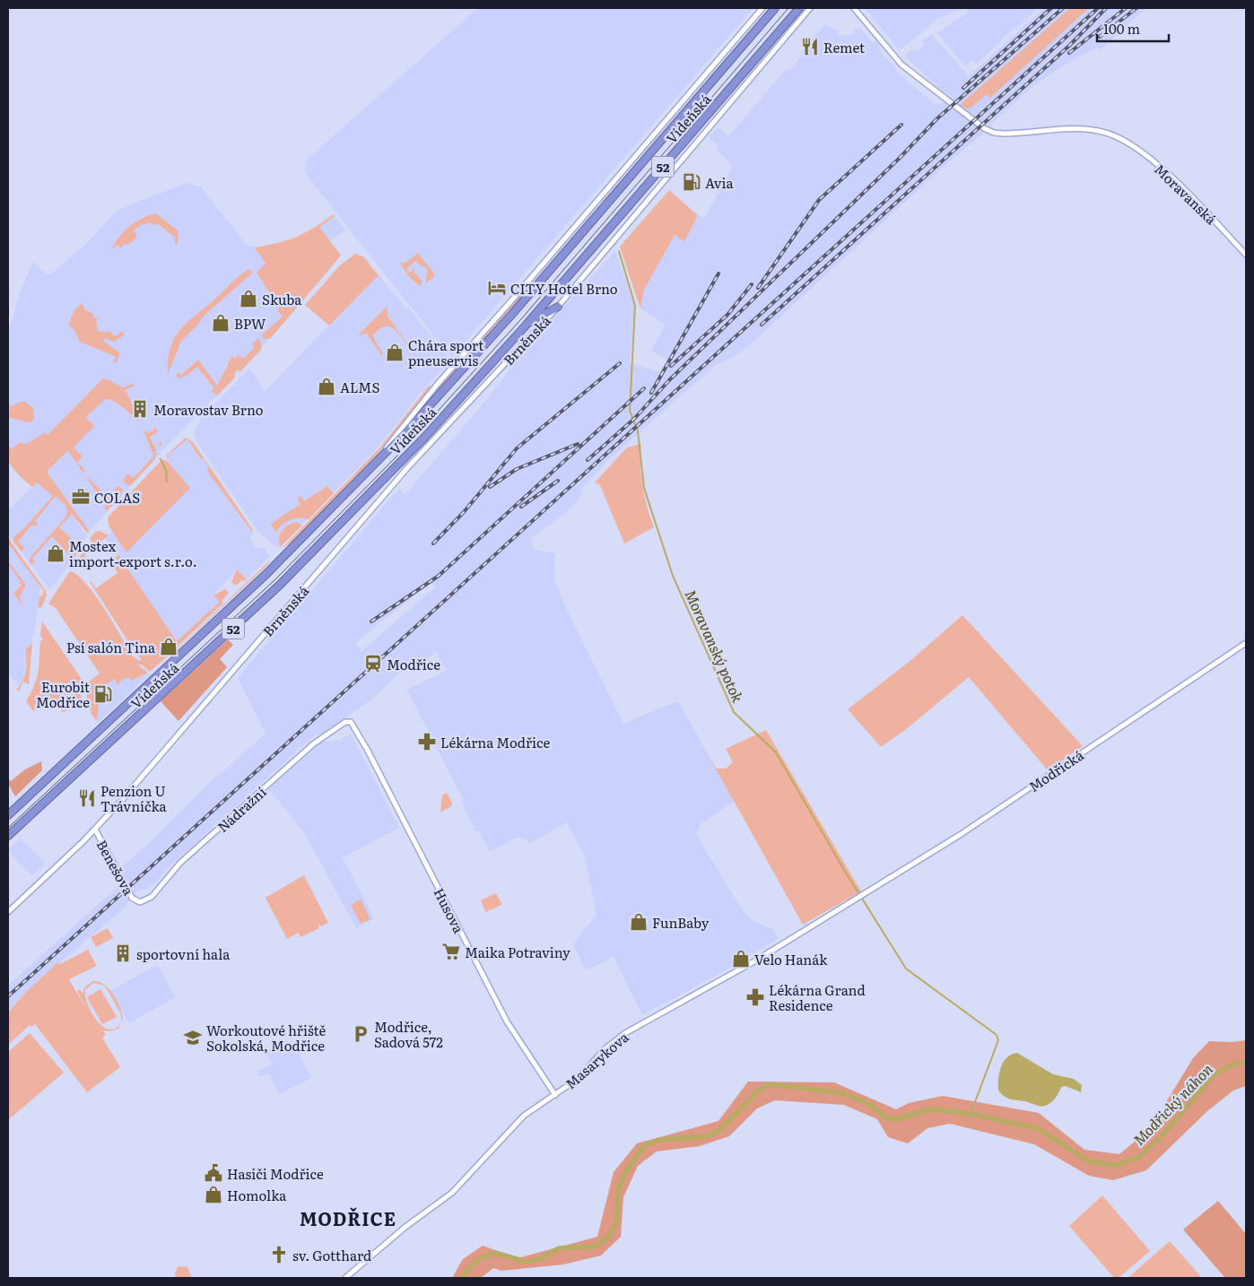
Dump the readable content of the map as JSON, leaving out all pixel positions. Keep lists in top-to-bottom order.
{
  "streets": {
    "highway": ["Vídeňská", "52"],
    "street": [
      "Moravanská",
      "Brněnská",
      "Modřická",
      "Nádražní",
      "Benešova",
      "Husova",
      "Masarykova"
    ]
  },
  "crossings": [
    ["Vídeňská", "Brněnská"],
    ["Brněnská", "Benešova"],
    ["Modřická", "Masarykova"],
    ["Nádražní", "Benešova"],
    ["Nádražní", "Husova"],
    ["Husova", "Masarykova"]
  ],
  "districts": ["MODŘICE"],
  "water": ["Moravanský potok", "Modřický náhon"],
  "places": {
    "restaurant": ["Remet", "Penzion U Trávníčka"],
    "fuel station": ["Avia", "Eurobit Modřice"],
    "hotel": ["CITY Hotel Brno"],
    "shop": [
      "Skuba",
      "BPW",
      "Chára sport pneuservis",
      "ALMS",
      "Mostex import-export s.r.o.",
      "Psí salón Tina",
      "FunBaby",
      "Velo Hanák",
      "Homolka"
    ],
    "building": ["Moravostav Brno", "sportovní hala"],
    "office": ["COLAS"],
    "station": ["Modřice"],
    "pharmacy": ["Lékárna Modřice", "Lékárna Grand Residence"],
    "supermarket": ["Maika Potraviny"],
    "parking": ["Modřice, Sadová 572"],
    "school or university": ["Workoutové hřiště Sokolská, Modřice"],
    "public building": ["Hasiči Modřice"],
    "church": ["sv. Gotthard"]
  },
  "scale_bar": "100 m"
}
